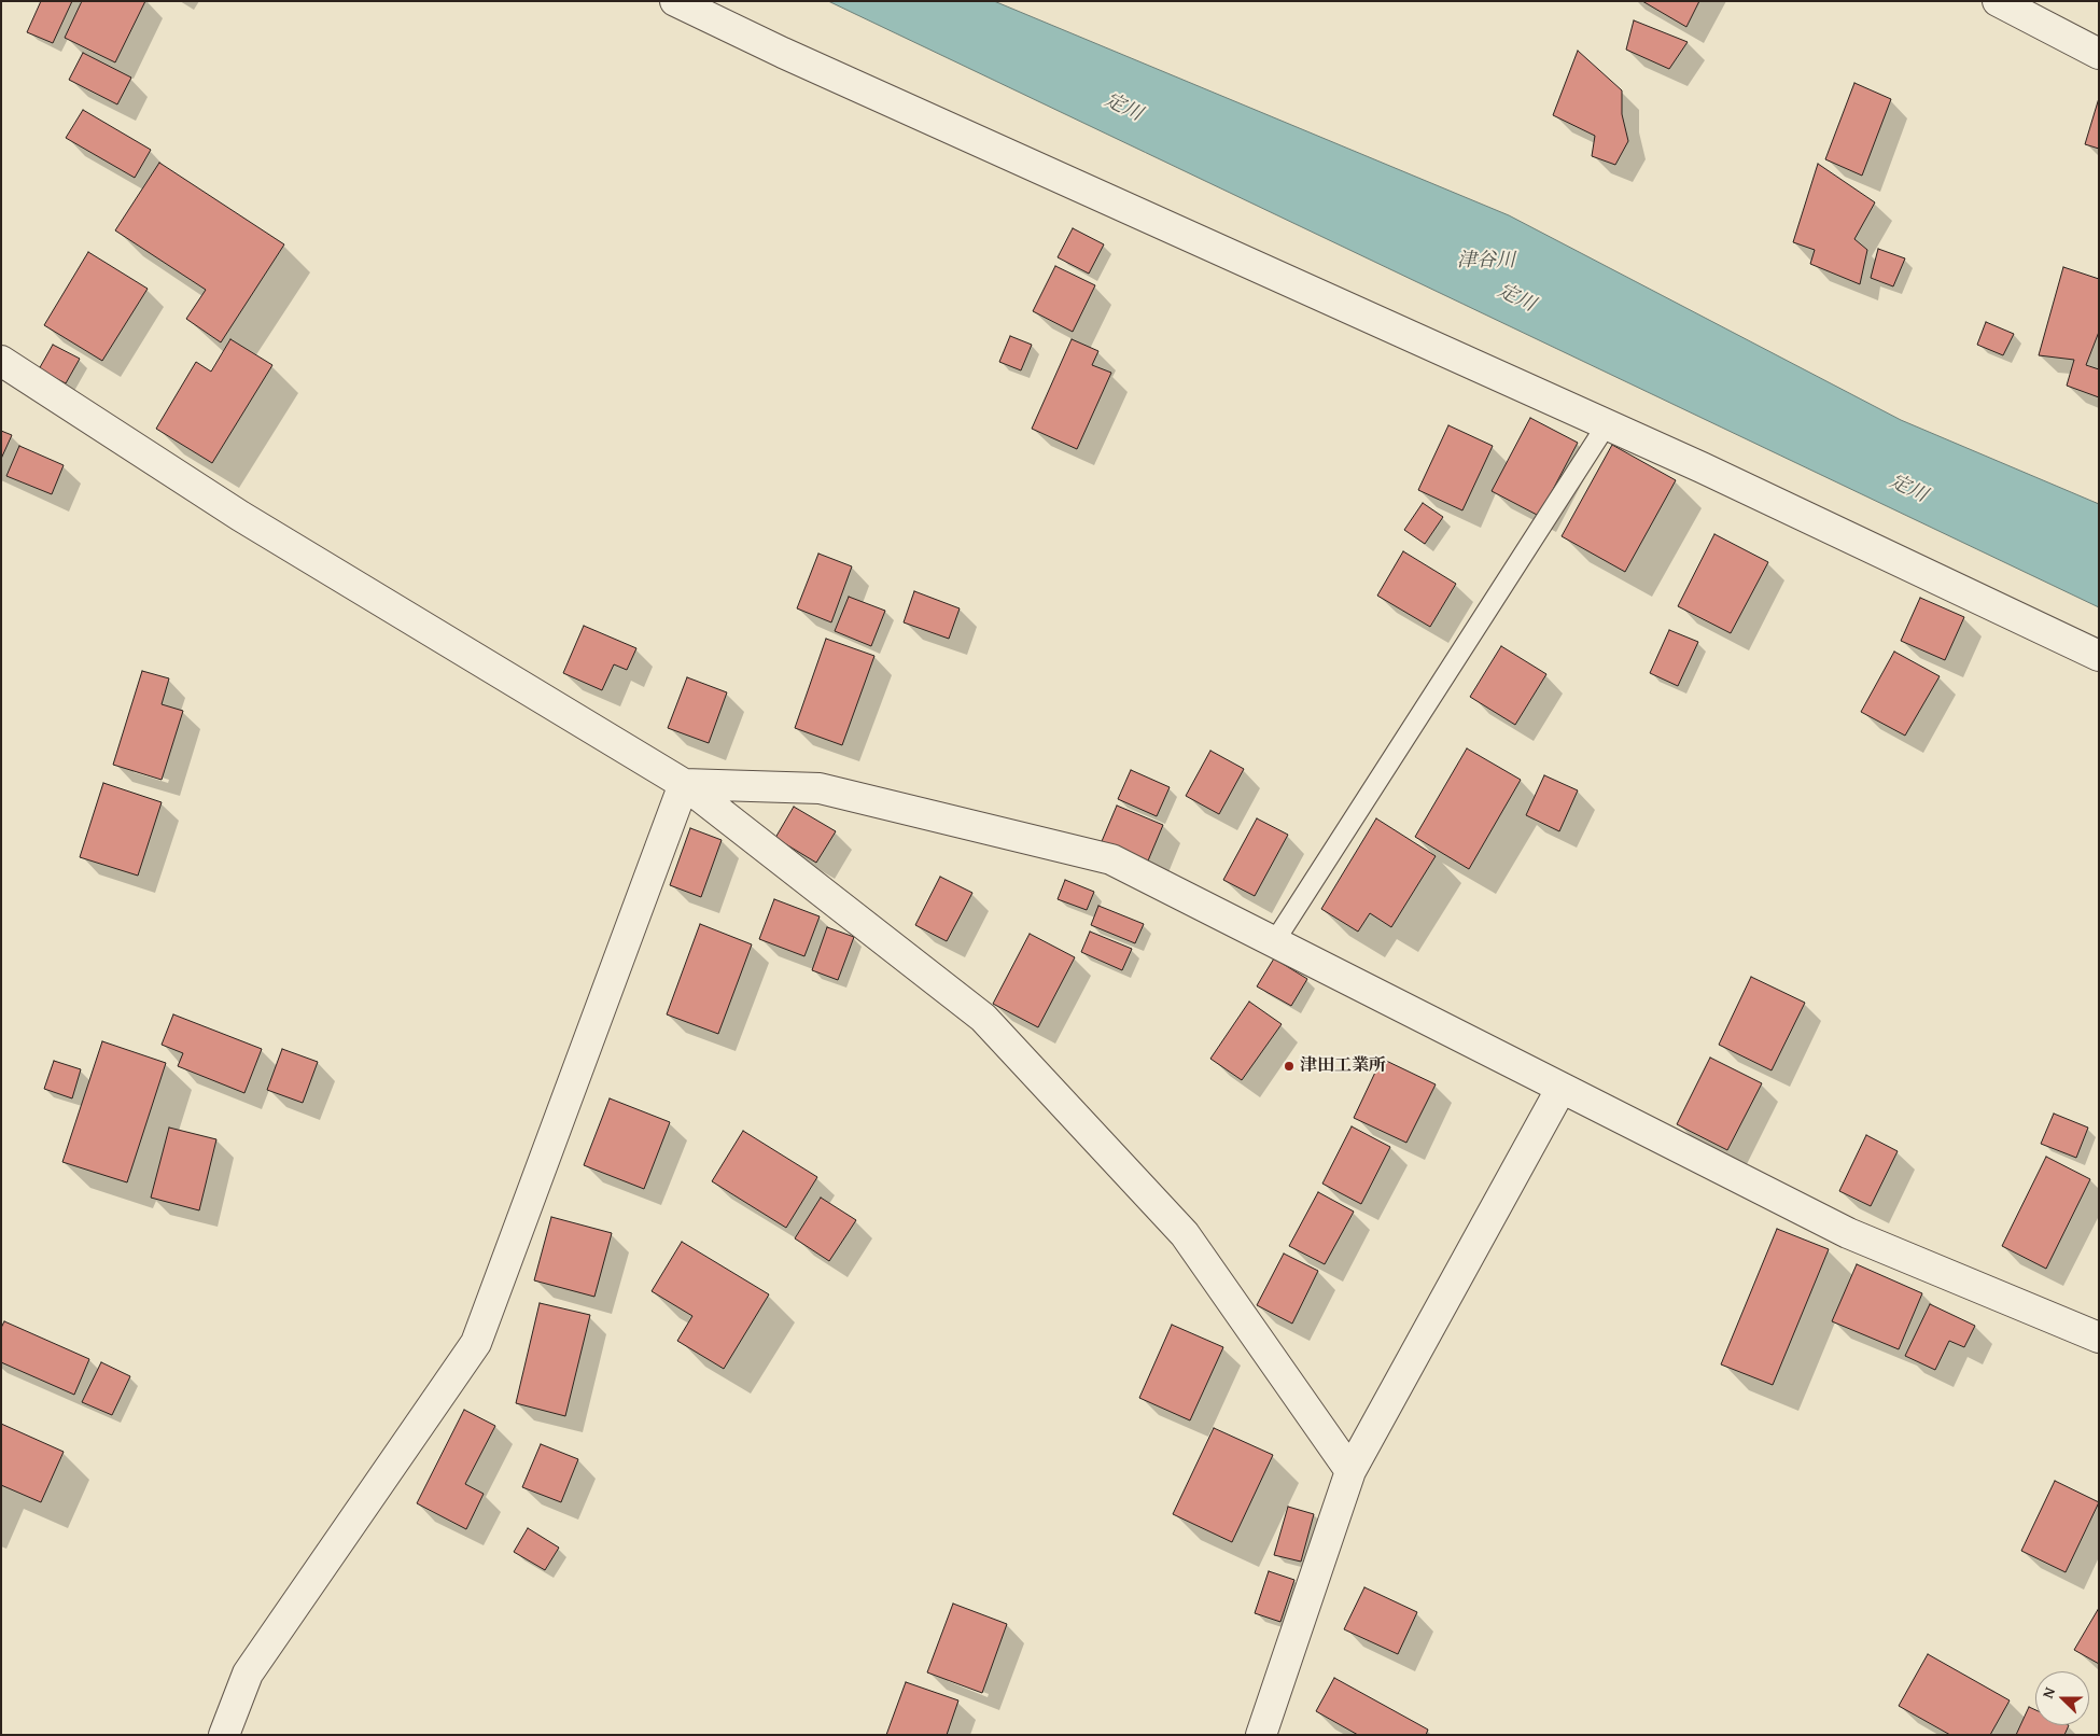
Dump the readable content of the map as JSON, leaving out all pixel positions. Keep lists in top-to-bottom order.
{
  "water": ["定川", "津谷川"],
  "places": ["津田工業所"],
  "north": "left"
}
